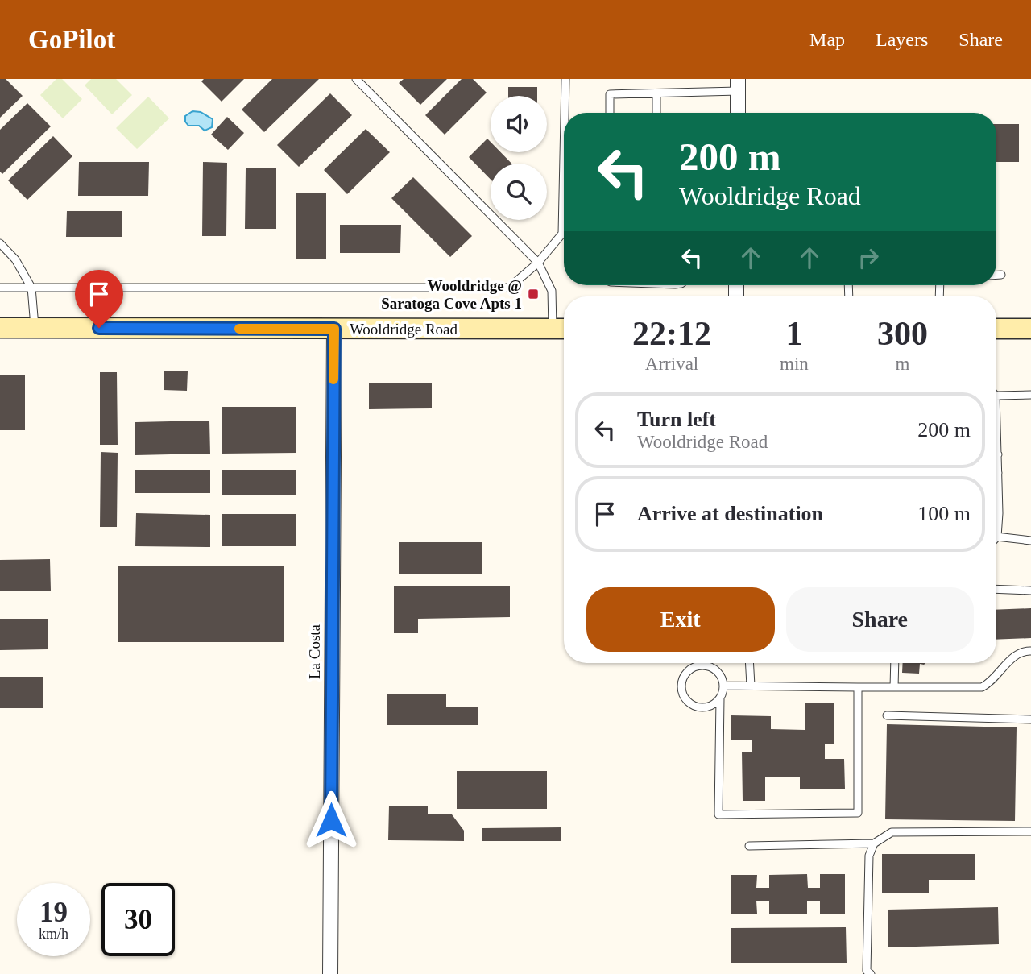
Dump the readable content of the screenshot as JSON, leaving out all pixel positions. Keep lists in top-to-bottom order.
{
  "streets": {
    "main road": ["Wooldridge Road"],
    "street": ["La Costa"]
  },
  "crossings": [
    ["Wooldridge Road", "La Costa"]
  ],
  "places": {
    "transit": ["Wooldridge @ Saratoga Cove Apts 1"]
  },
  "page": {
    "header": "GoPilot",
    "nav": ["Map", "Layers", "Share"],
    "turn": ["200 m", "Wooldridge Road"],
    "eta": [
      "22:12",
      "Arrival",
      "1",
      "min",
      "300",
      "m"
    ],
    "list": [
      {
        "name": "Turn left",
        "note": "Wooldridge Road",
        "value": "200 m"
      },
      {
        "name": "Arrive at destination",
        "value": "100 m"
      }
    ],
    "buttons": ["Exit", "Share"],
    "speed": "19 km/h",
    "limit": "30"
  }
}
